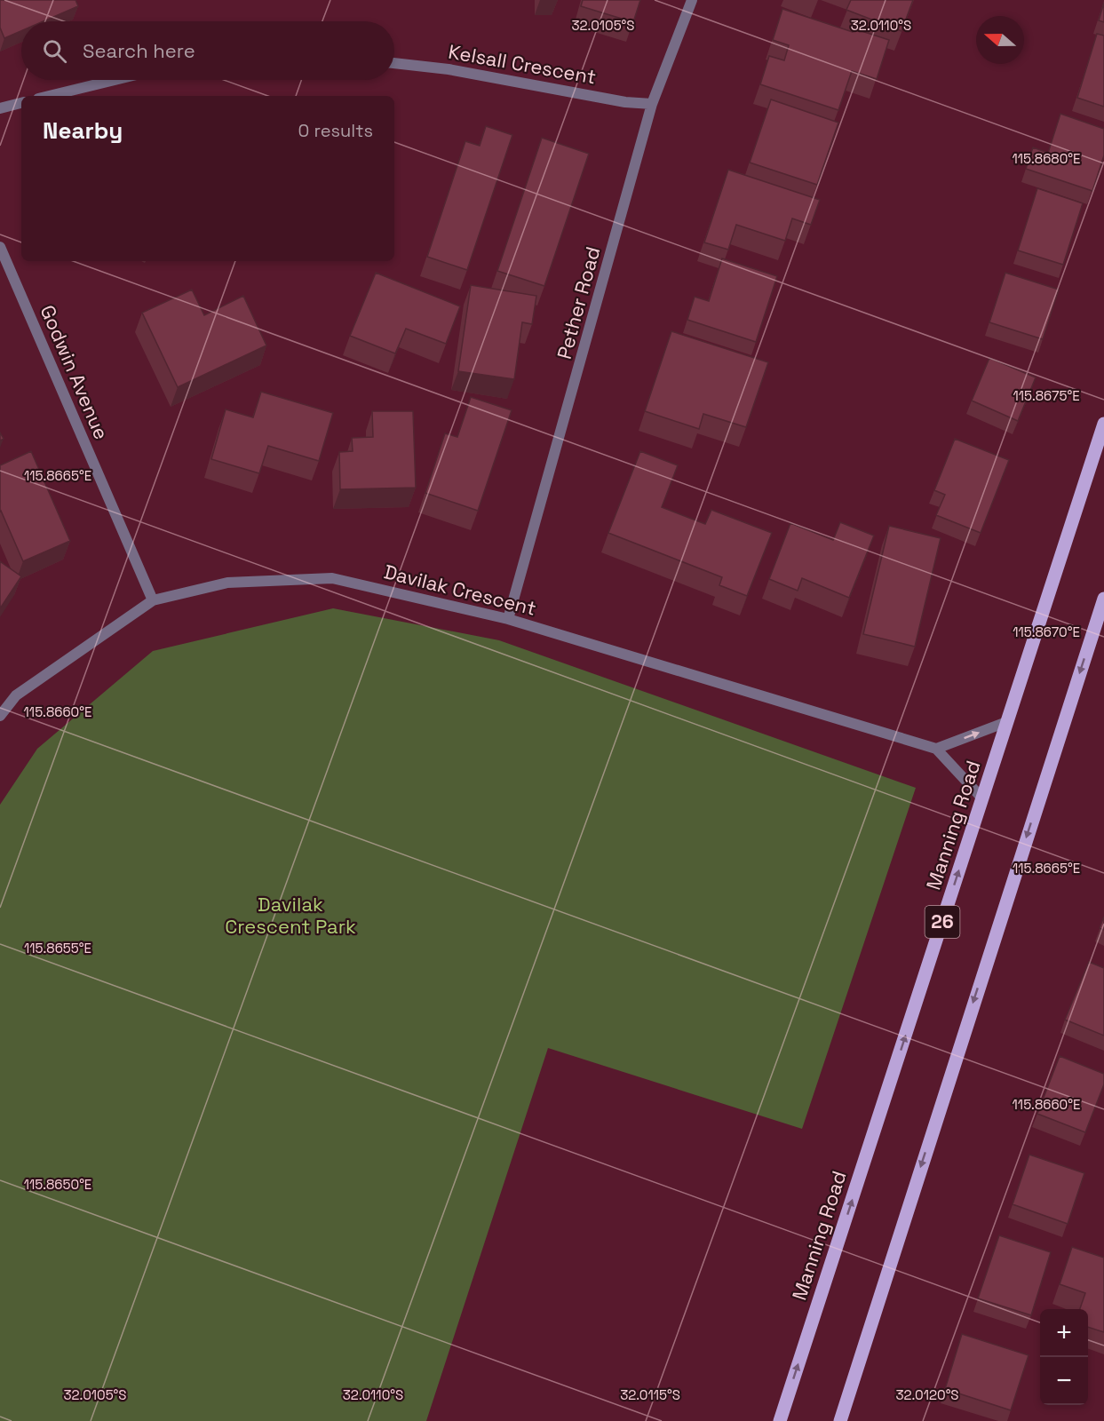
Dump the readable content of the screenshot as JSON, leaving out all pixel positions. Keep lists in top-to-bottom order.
{
  "streets": {
    "main road": ["Manning Road", "26"],
    "street": [
      "Kelsall Crescent",
      "Pether Road",
      "Godwin Avenue",
      "Davilak Crescent"
    ]
  },
  "crossings": [
    ["Kelsall Crescent", "Pether Road"],
    ["Pether Road", "Davilak Crescent"],
    ["Godwin Avenue", "Davilak Crescent"]
  ],
  "parks": ["Davilak Crescent Park"],
  "north": "left",
  "page": {
    "search": "Search here",
    "heading": ["Nearby", "0 results"],
    "map_buttons": ["+", "−"]
  },
  "coordinates": [
    "32.0105°S",
    "32.0110°S",
    "115.8680°E",
    "115.8675°E",
    "115.8665°E",
    "115.8670°E",
    "115.8660°E",
    "115.8655°E",
    "115.8650°E",
    "32.0115°S",
    "32.0120°S"
  ]
}
